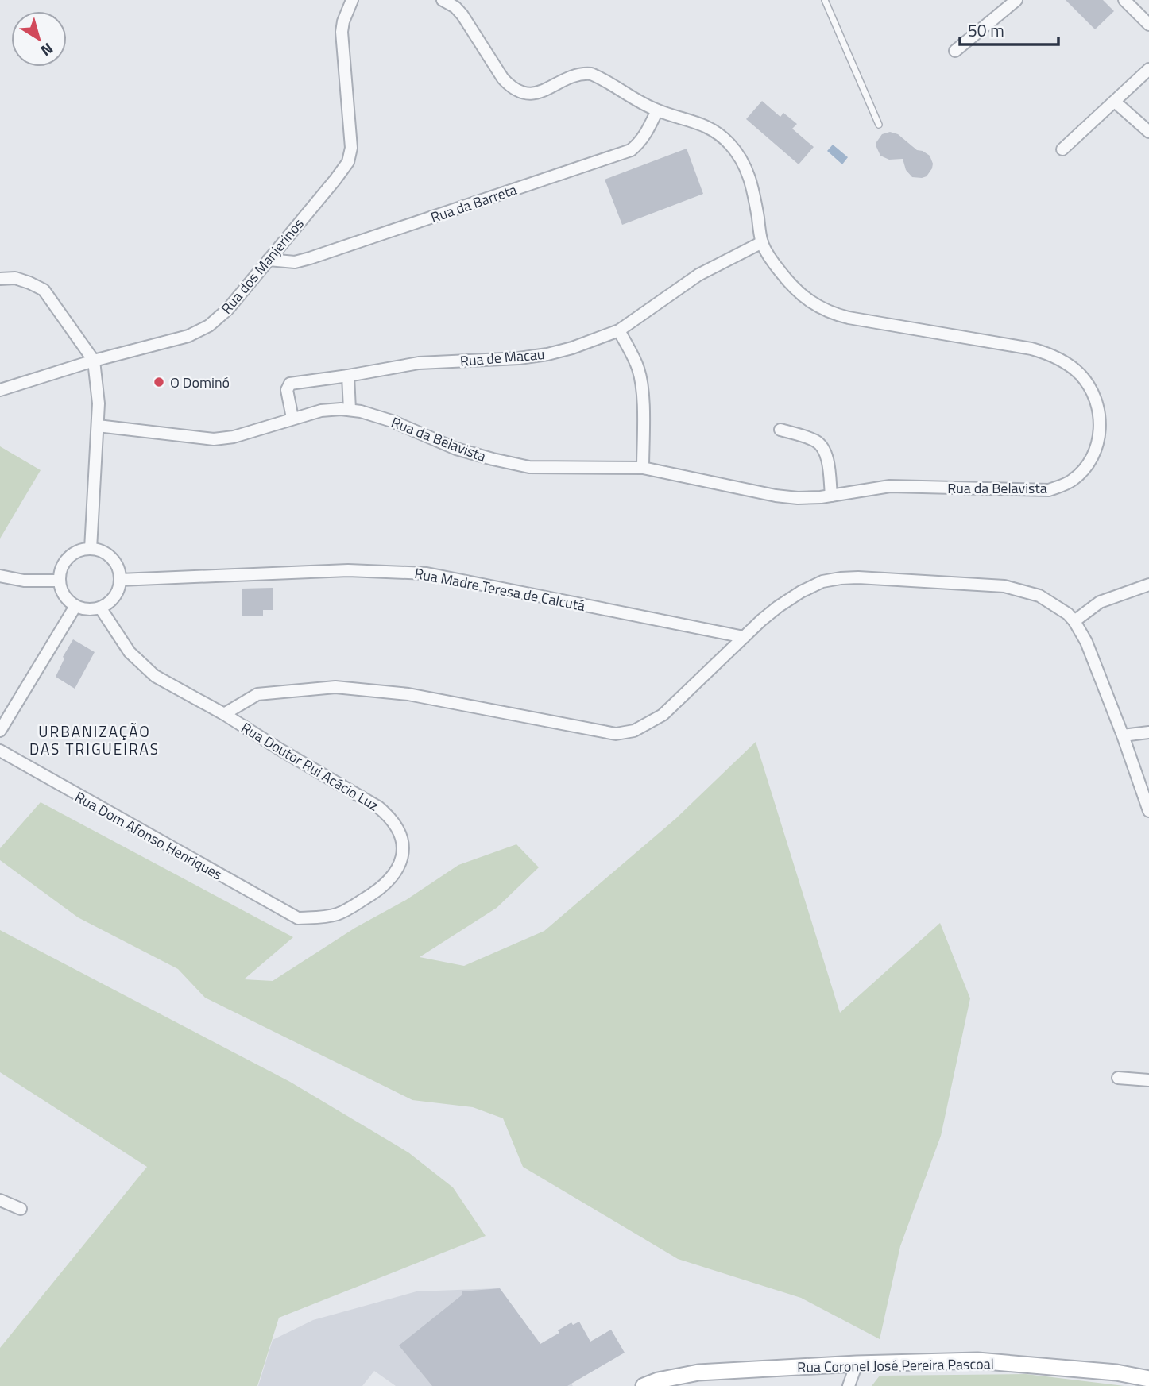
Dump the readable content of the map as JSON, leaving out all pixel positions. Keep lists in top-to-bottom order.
{
  "streets": {
    "main road": ["Rua Coronel José Pereira Pascoal"],
    "street": [
      "Rua da Barreta",
      "Rua dos Manjerinos",
      "Rua de Macau",
      "Rua da Belavista",
      "Rua Madre Teresa de Calcutá",
      "Rua Doutor Rui Acácio Luz",
      "Rua Dom Afonso Henriques"
    ]
  },
  "crossings": [
    ["Rua da Barreta", "Rua dos Manjerinos"],
    ["Rua da Barreta", "Rua da Belavista"],
    ["Rua de Macau", "Rua da Belavista"],
    ["Rua Madre Teresa de Calcutá", "Rua Doutor Rui Acácio Luz"],
    ["Rua Doutor Rui Acácio Luz", "Rua Dom Afonso Henriques"]
  ],
  "districts": ["URBANIZAÇÃO DAS TRIGUEIRAS"],
  "places": ["O Dominó"],
  "scale_bar": "50 m",
  "north": "bottom right"
}
